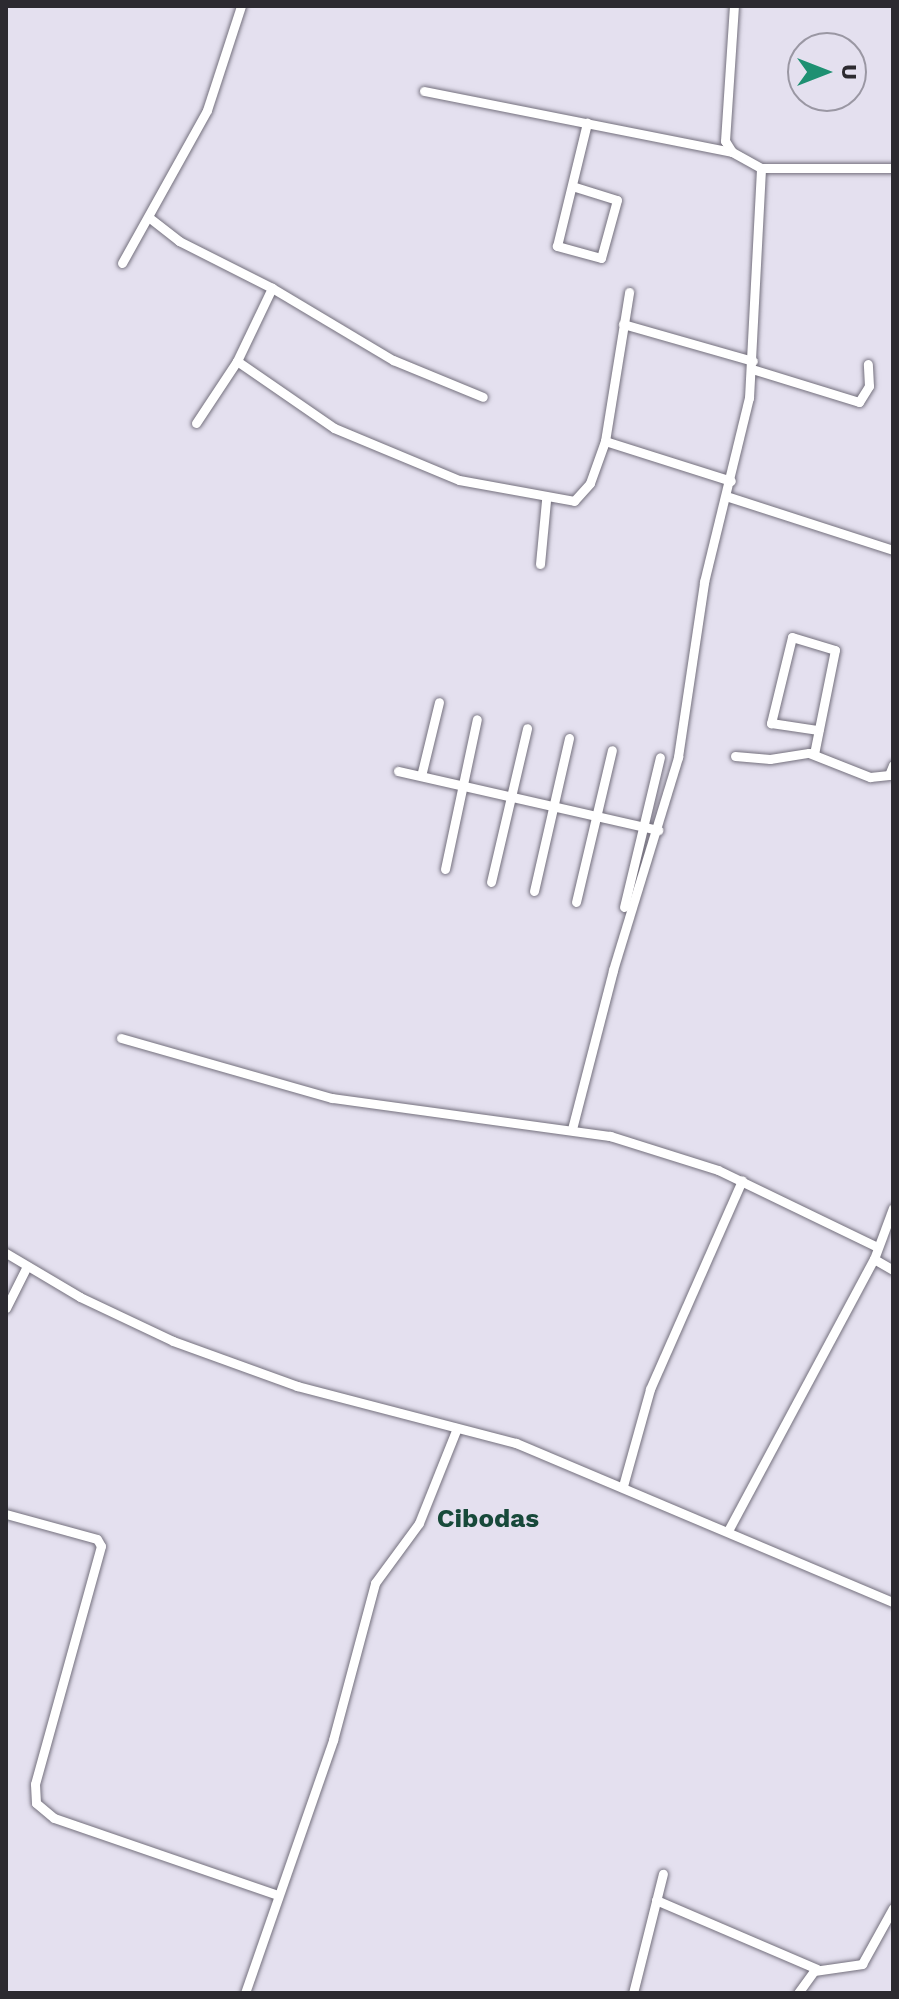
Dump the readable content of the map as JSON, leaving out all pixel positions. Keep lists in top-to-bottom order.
{
  "districts": ["Cibodas"],
  "north": "right"
}
